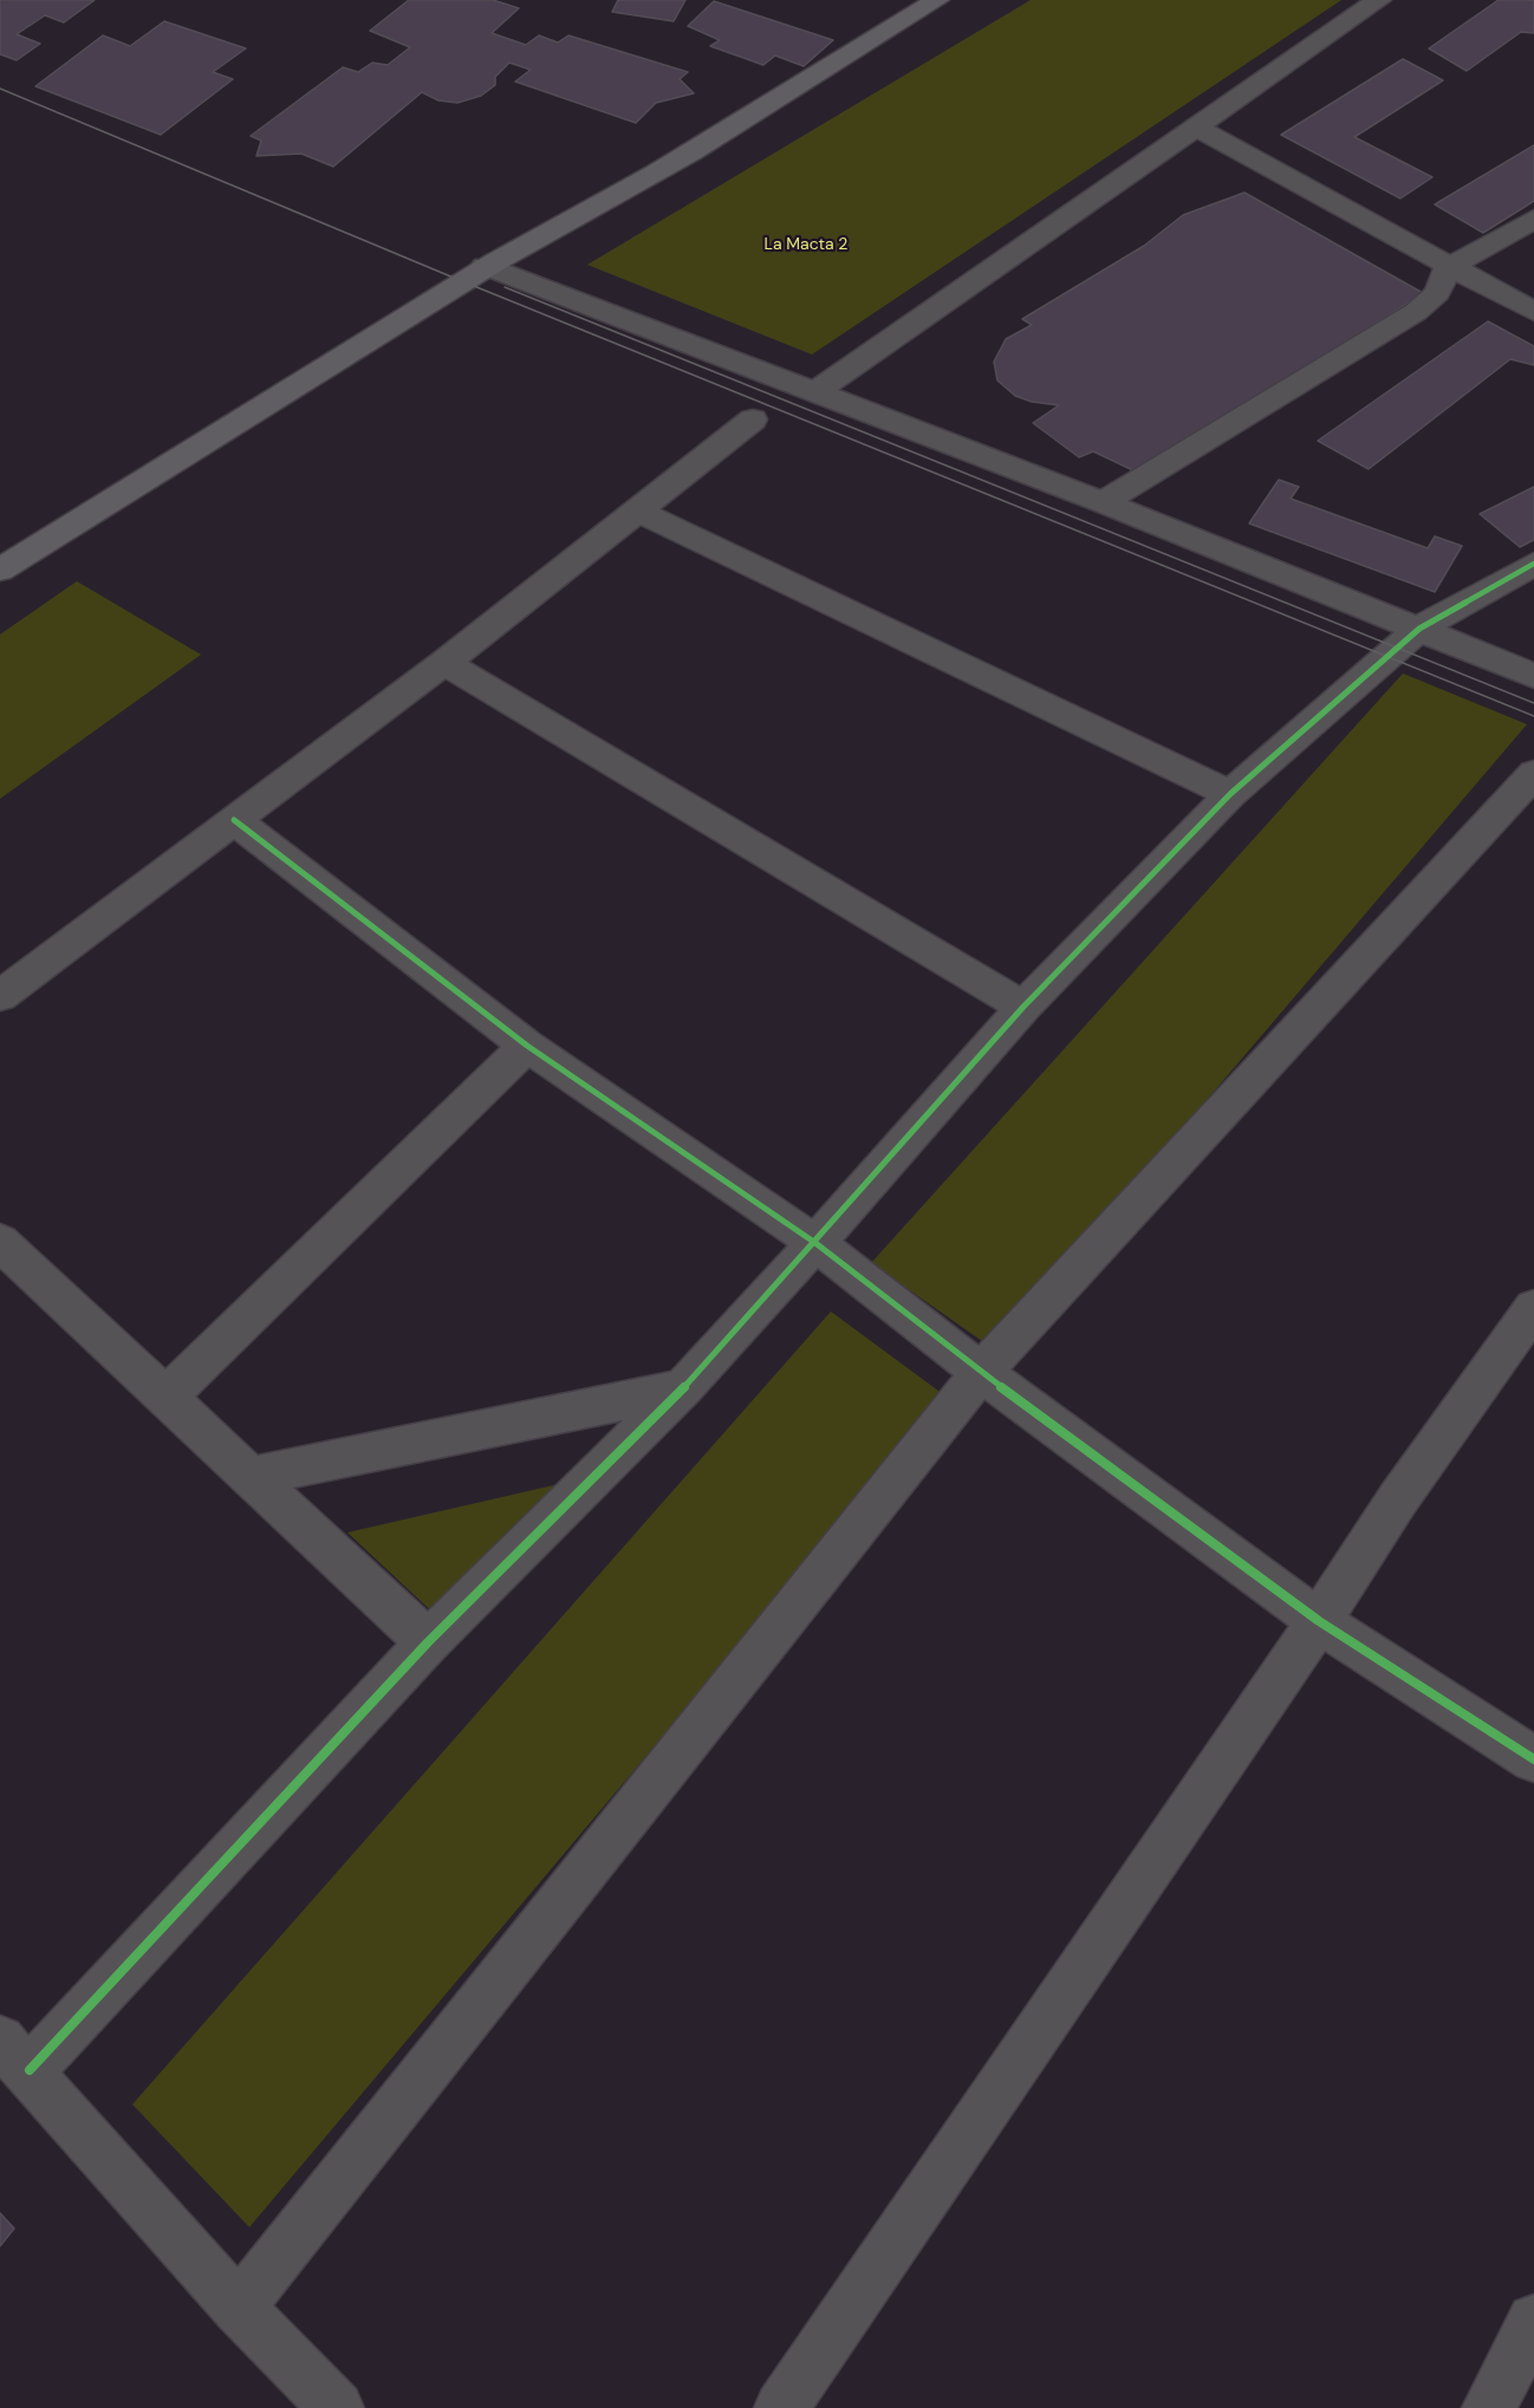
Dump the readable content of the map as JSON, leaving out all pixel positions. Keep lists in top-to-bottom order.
{
  "parks": ["La Macta 2"]
}
